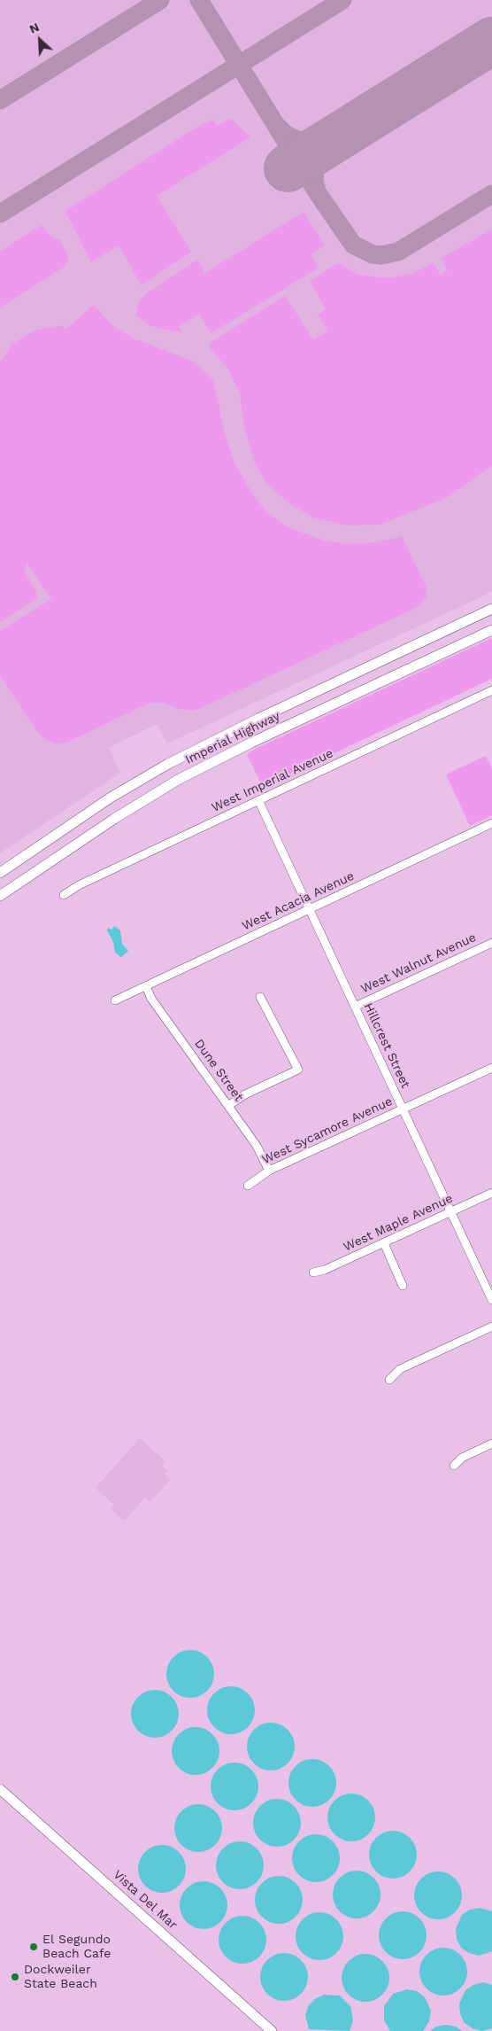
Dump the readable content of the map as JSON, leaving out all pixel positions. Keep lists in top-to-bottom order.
{
  "streets": {
    "main road": ["Imperial Highway", "Vista Del Mar"],
    "street": [
      "West Imperial Avenue",
      "West Acacia Avenue",
      "West Walnut Avenue",
      "Hillcrest Street",
      "Dune Street",
      "West Sycamore Avenue",
      "West Maple Avenue"
    ]
  },
  "crossings": [
    ["West Imperial Avenue", "Hillcrest Street"],
    ["West Acacia Avenue", "Hillcrest Street"],
    ["West Acacia Avenue", "Dune Street"],
    ["West Walnut Avenue", "Hillcrest Street"],
    ["Hillcrest Street", "West Sycamore Avenue"],
    ["Hillcrest Street", "West Maple Avenue"],
    ["Dune Street", "West Sycamore Avenue"]
  ],
  "places": ["El Segundo Beach Cafe", "Dockweiler State Beach"],
  "north": "top left"
}
